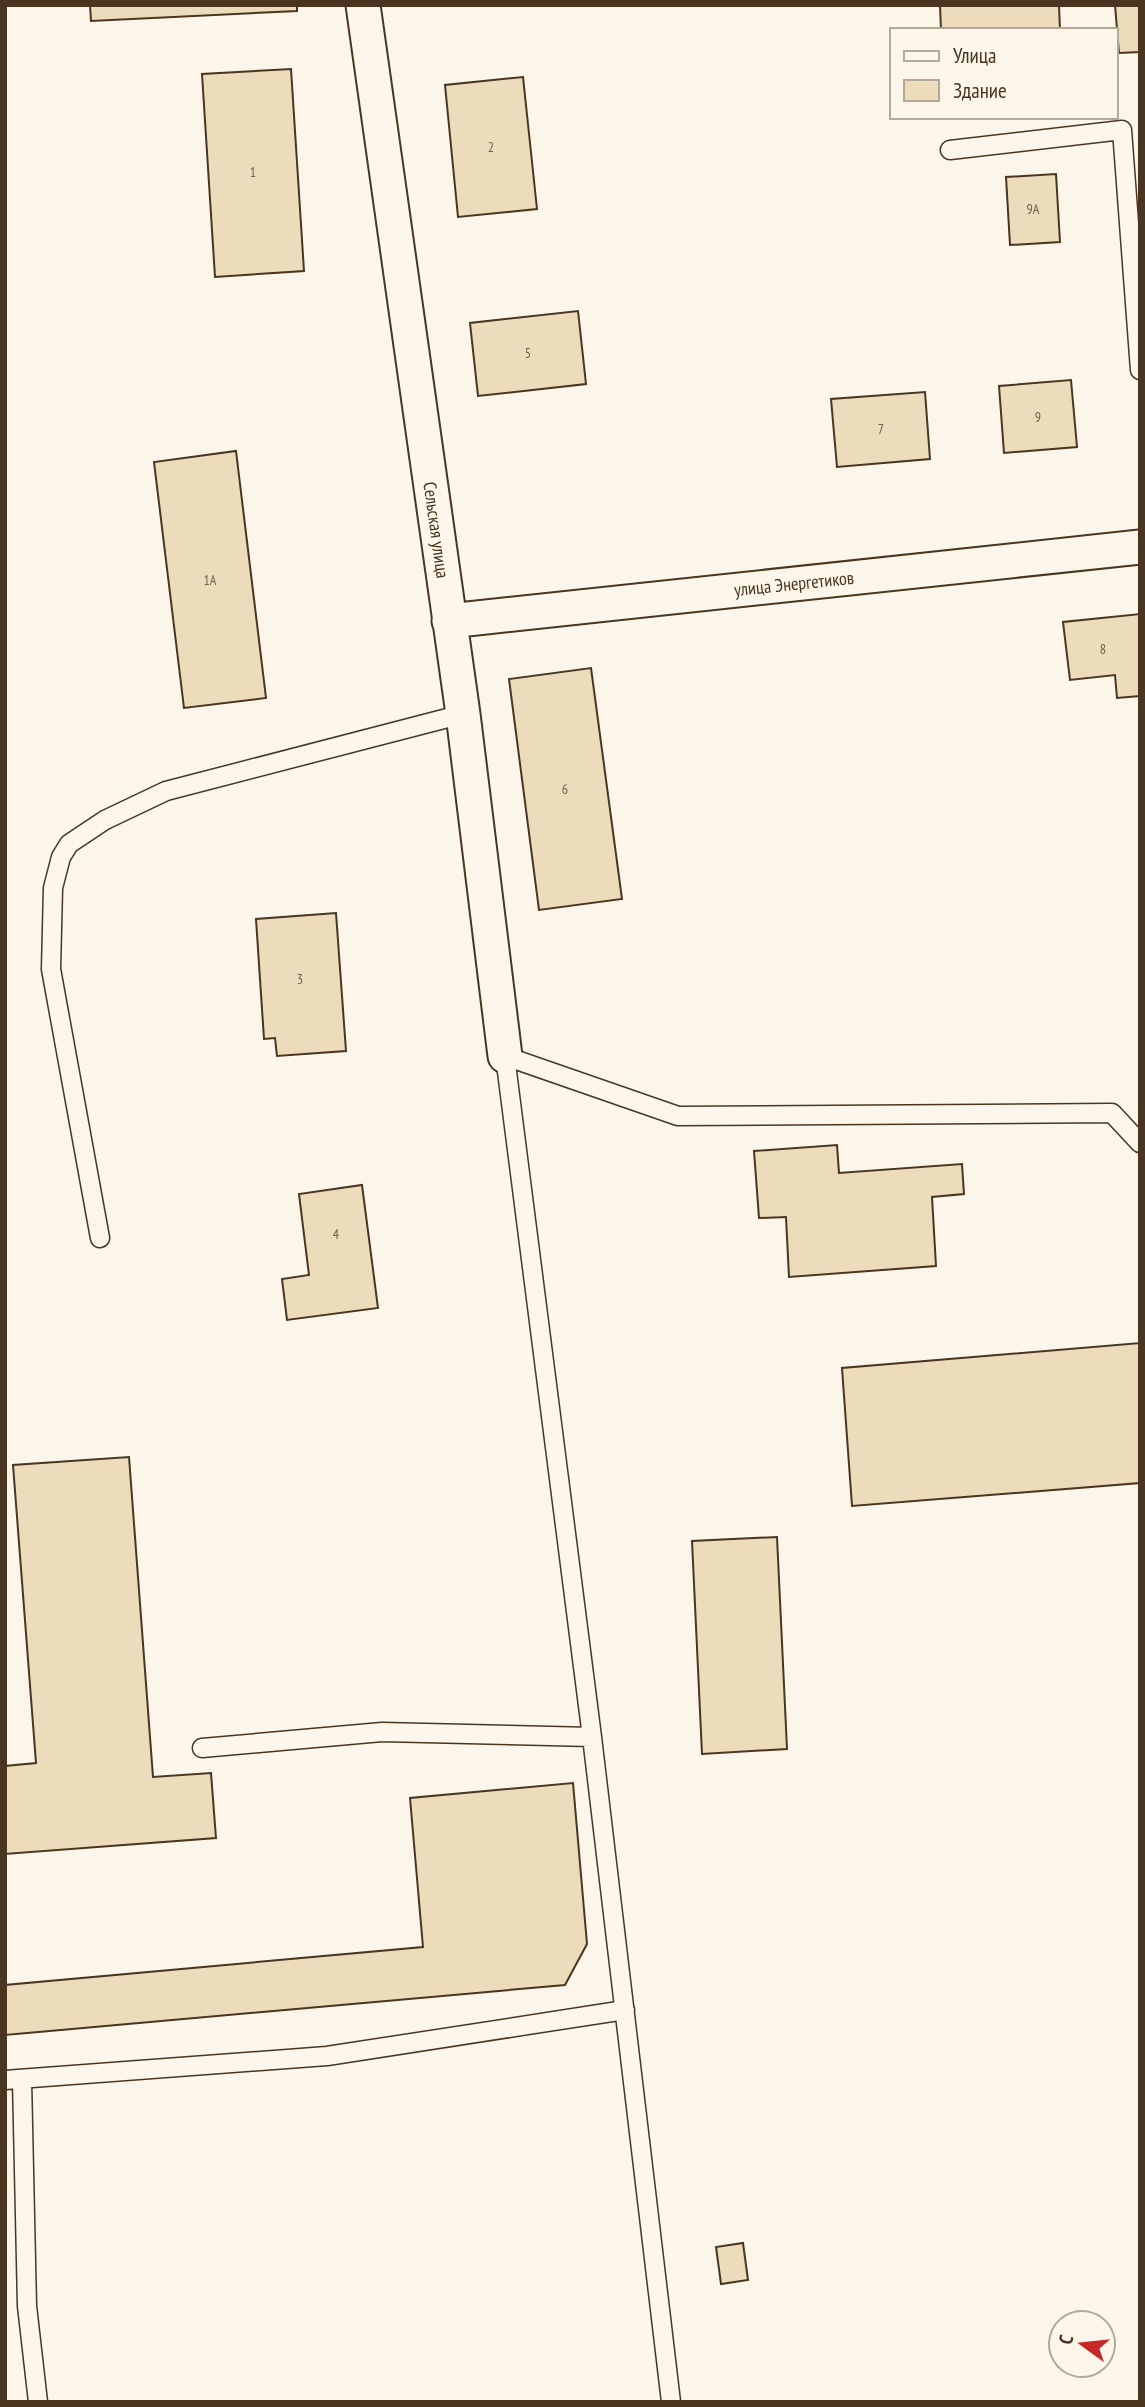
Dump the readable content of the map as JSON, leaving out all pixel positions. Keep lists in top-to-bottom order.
{
  "streets": {
    "street": ["Сельская улица", "улица Энергетиков"]
  },
  "crossings": [
    ["Сельская улица", "улица Энергетиков"]
  ],
  "house_numbers": [
    "2",
    "1",
    "9А",
    "5",
    "9",
    "7",
    "1А",
    "8",
    "6",
    "3",
    "4"
  ],
  "legend": ["Улица", "Здание"],
  "north": "left"
}
